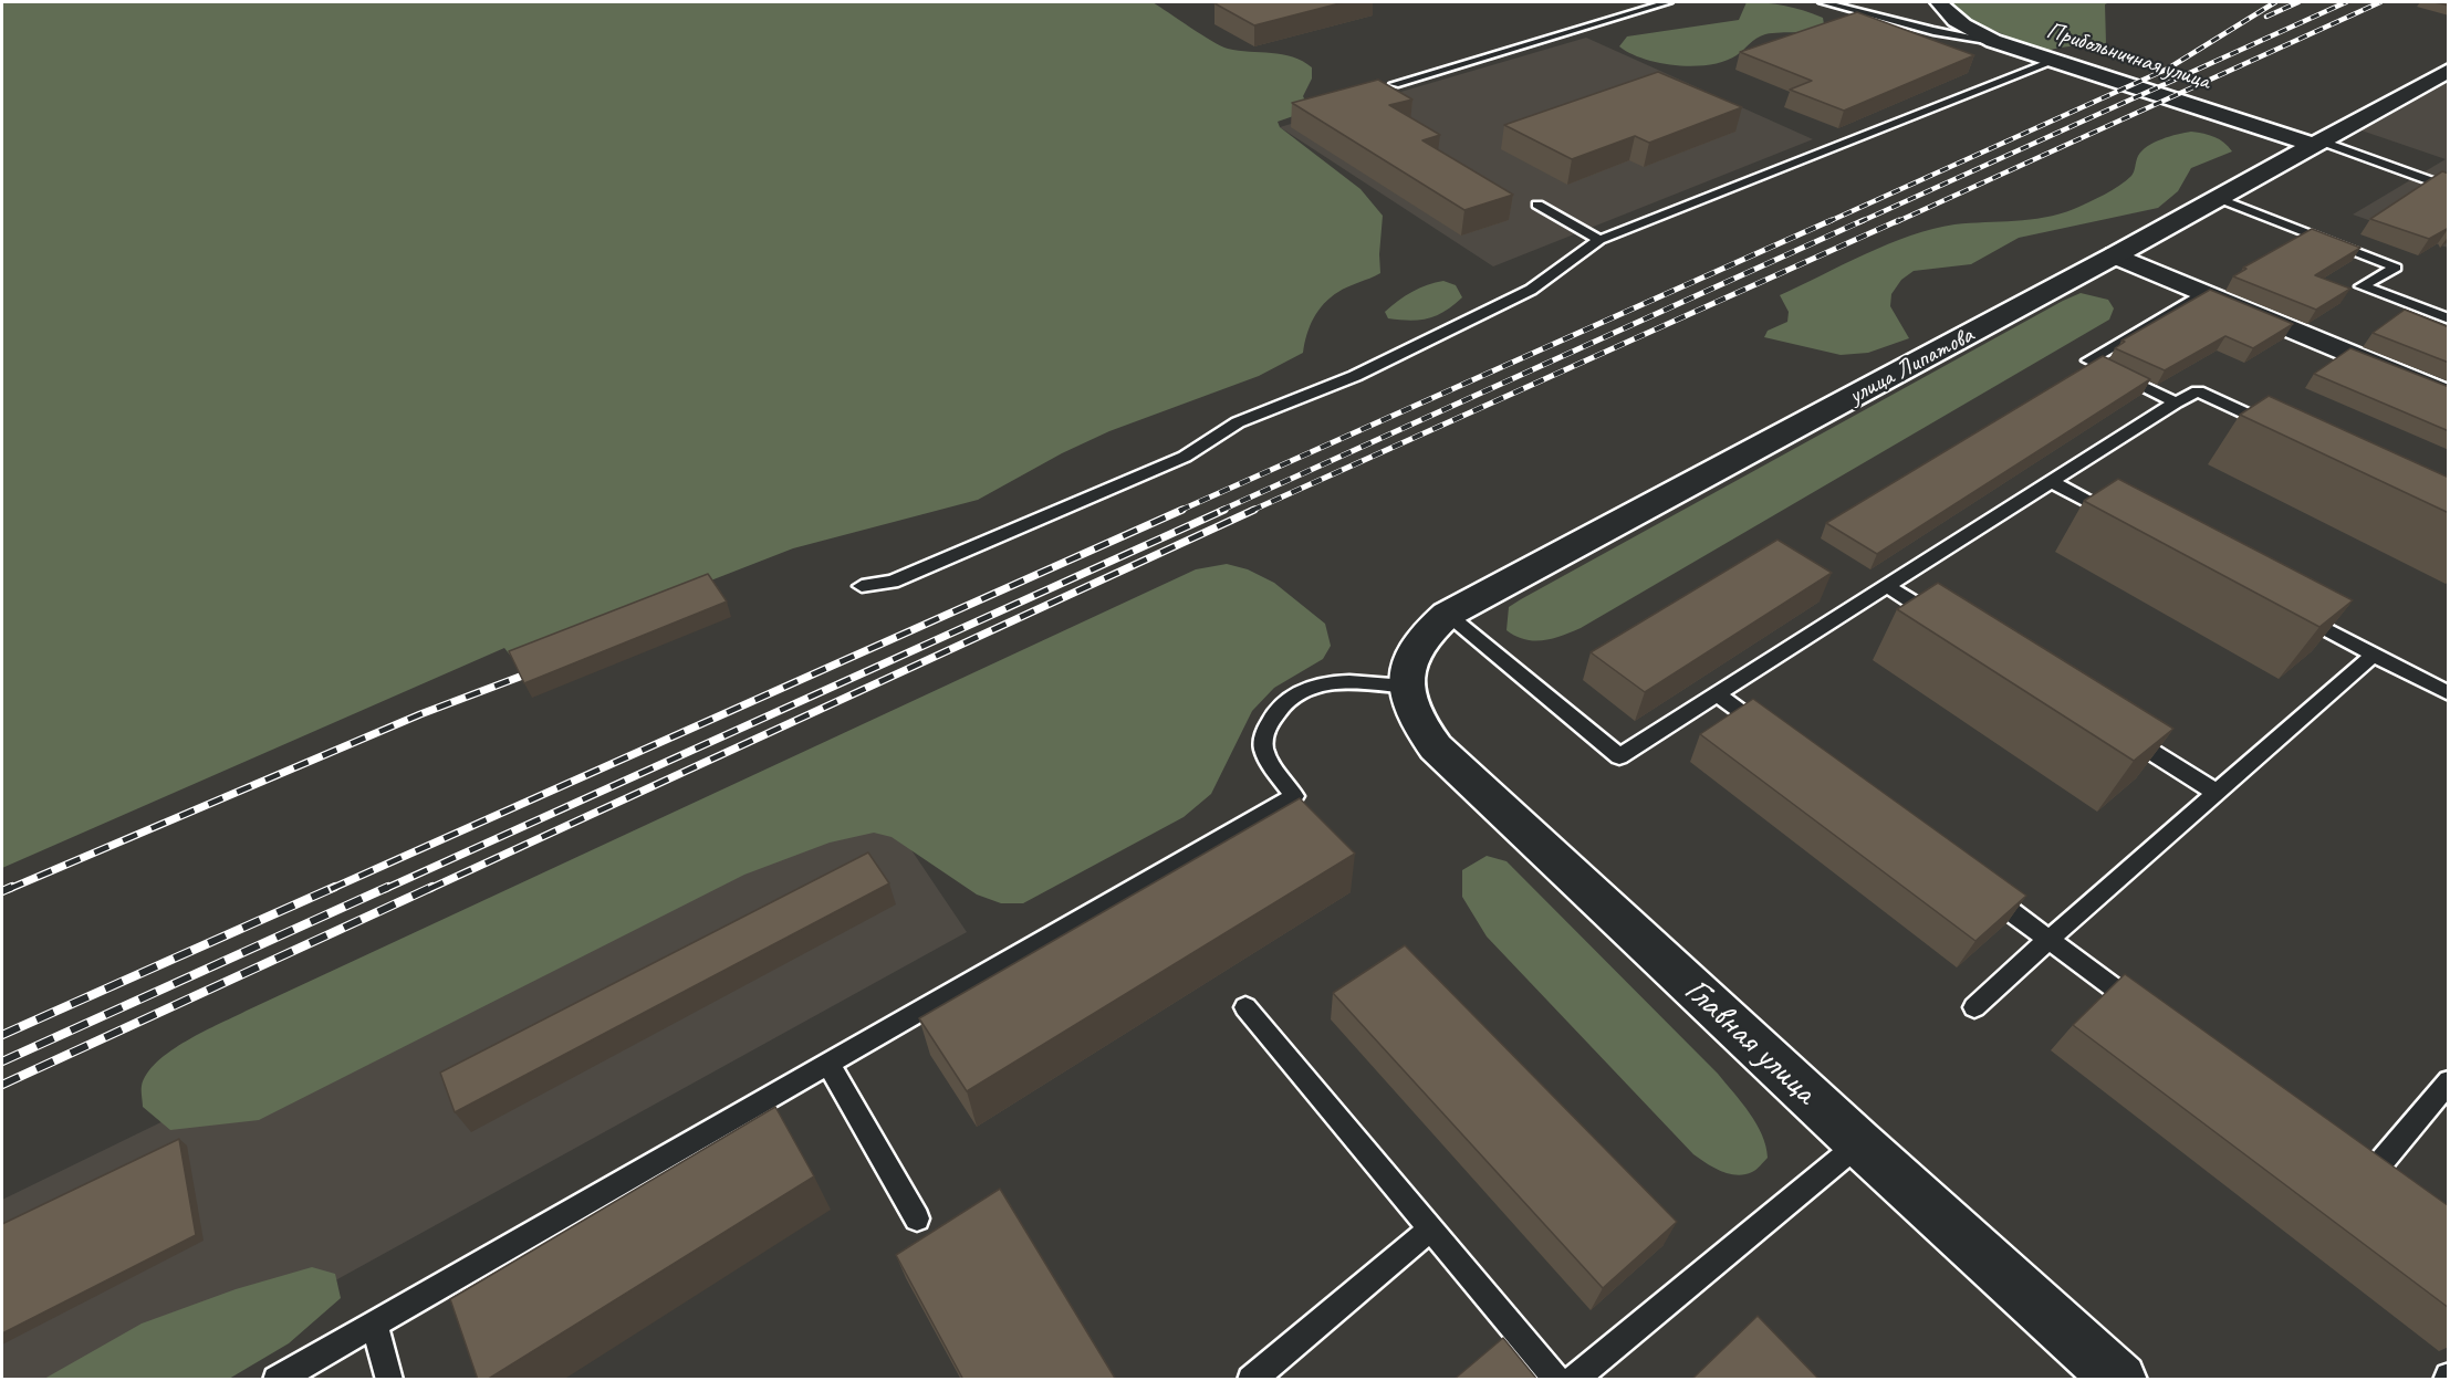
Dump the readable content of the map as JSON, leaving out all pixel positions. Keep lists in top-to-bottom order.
{
  "streets": {
    "street": ["Прибольничная улица", "улица Липатова", "Главная улица"]
  },
  "crossings": [
    ["Прибольничная улица", "улица Липатова"],
    ["улица Липатова", "Главная улица"]
  ]
}
